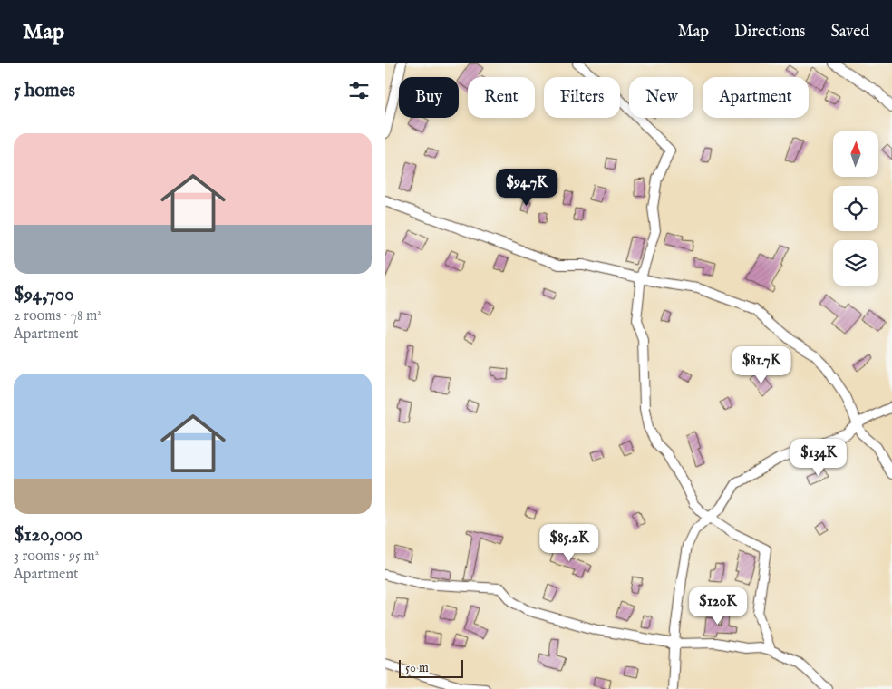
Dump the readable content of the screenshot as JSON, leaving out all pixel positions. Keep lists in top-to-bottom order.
{
  "scale_bar": "50 m",
  "north": "top",
  "page": {
    "header": "Map",
    "nav": ["Map", "Directions", "Saved"],
    "heading": "5 homes",
    "chip": [
      "Buy",
      "Rent",
      "Filters",
      "New",
      "Apartment"
    ],
    "list": [
      {
        "name": "$94,700",
        "note": "2 rooms · 78 m² · Apartment"
      },
      {
        "name": "$120,000",
        "note": "3 rooms · 95 m² · Apartment"
      }
    ],
    "price": [
      "$94.7K",
      "$81.7K",
      "$134K",
      "$85.2K",
      "$120K"
    ],
    "scale": "50 m"
  }
}
